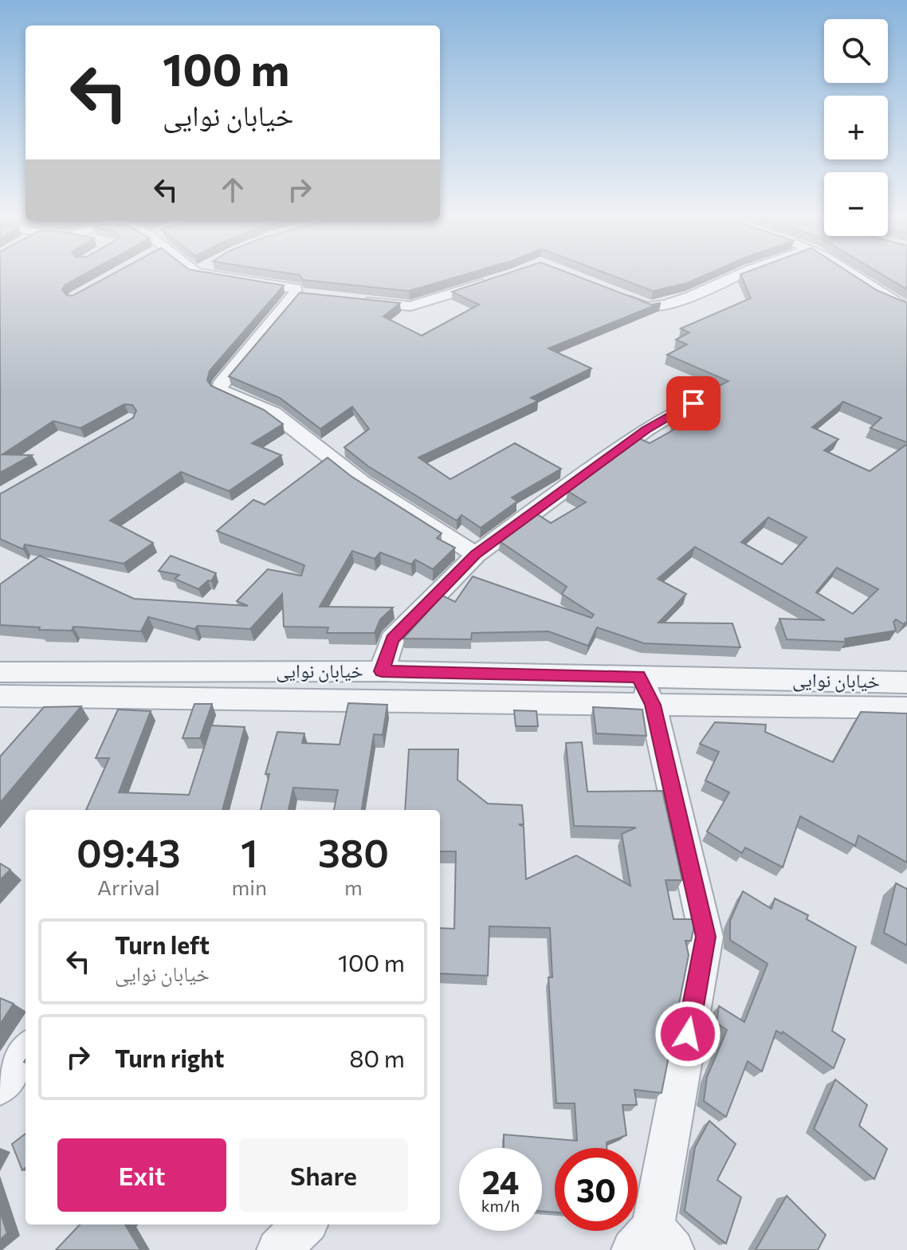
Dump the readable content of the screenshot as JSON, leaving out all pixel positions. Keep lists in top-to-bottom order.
{
  "streets": {
    "street": ["خیابان نوایی"]
  },
  "page": {
    "map_buttons": ["+", "−"],
    "turn": ["100 m", "خیابان نوایی"],
    "eta": [
      "09:43",
      "Arrival",
      "1",
      "min",
      "380",
      "m"
    ],
    "list": [
      {
        "name": "Turn left",
        "note": "خیابان نوایی",
        "value": "100 m"
      },
      {
        "name": "Turn right",
        "value": "80 m"
      }
    ],
    "buttons": ["Exit", "Share"],
    "speed": "24 km/h",
    "limit": "30"
  }
}
